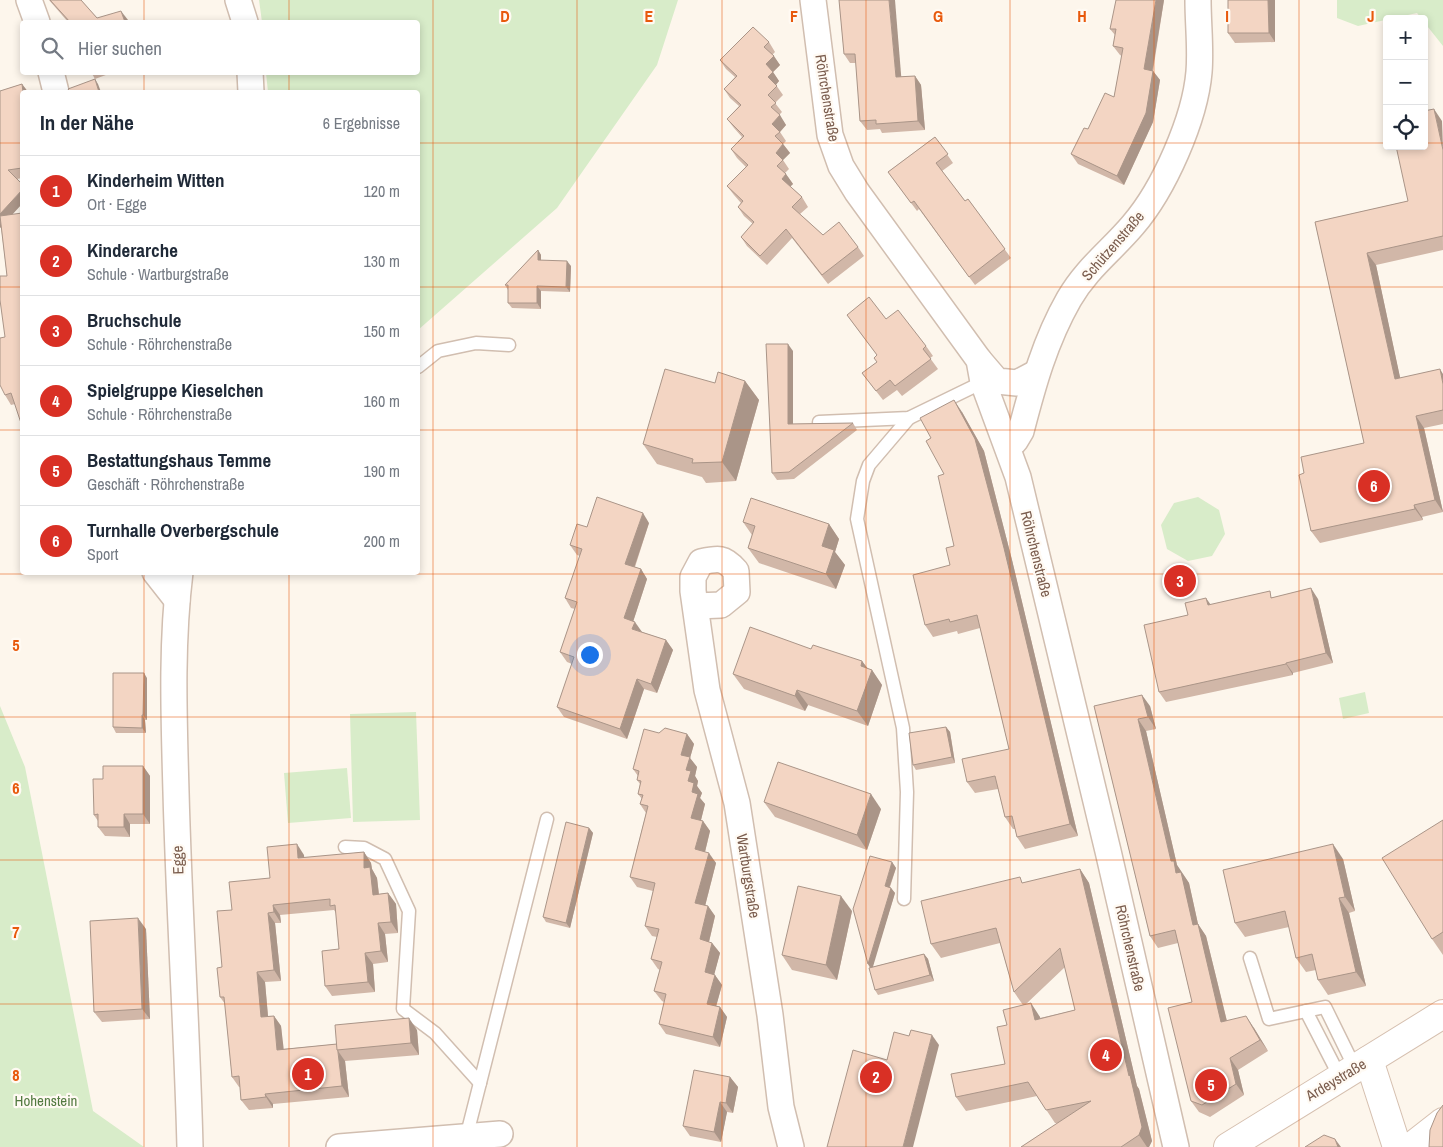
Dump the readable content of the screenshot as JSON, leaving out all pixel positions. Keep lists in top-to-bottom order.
{
  "streets": {
    "main road": ["Ardeystraße"],
    "street": [
      "Röhrchenstraße",
      "Schützenstraße",
      "Egge",
      "Wartburgstraße"
    ]
  },
  "crossings": [
    ["Röhrchenstraße", "Schützenstraße"]
  ],
  "parks": ["Hohenstein"],
  "page": {
    "map_buttons": ["+", "−"],
    "search": "Hier suchen",
    "heading": ["In der Nähe", "6 Ergebnisse"],
    "list": [
      {
        "mark": "1",
        "name": "Kinderheim Witten",
        "note": "Ort · Egge",
        "value": "120 m"
      },
      {
        "mark": "2",
        "name": "Kinderarche",
        "note": "Schule · Wartburgstraße",
        "value": "130 m"
      },
      {
        "mark": "3",
        "name": "Bruchschule",
        "note": "Schule · Röhrchenstraße",
        "value": "150 m"
      },
      {
        "mark": "4",
        "name": "Spielgruppe Kieselchen",
        "note": "Schule · Röhrchenstraße",
        "value": "160 m"
      },
      {
        "mark": "5",
        "name": "Bestattungshaus Temme",
        "note": "Geschäft · Röhrchenstraße",
        "value": "190 m"
      },
      {
        "mark": "6",
        "name": "Turnhalle Overbergschule",
        "note": "Sport",
        "value": "200 m"
      }
    ],
    "pins": [
      "6",
      "3",
      "4",
      "1",
      "2",
      "5"
    ]
  },
  "grid": {
    "columns": [
      "D",
      "E",
      "F",
      "G",
      "H",
      "I",
      "J"
    ],
    "rows": [
      "5",
      "6",
      "7",
      "8"
    ]
  }
}
